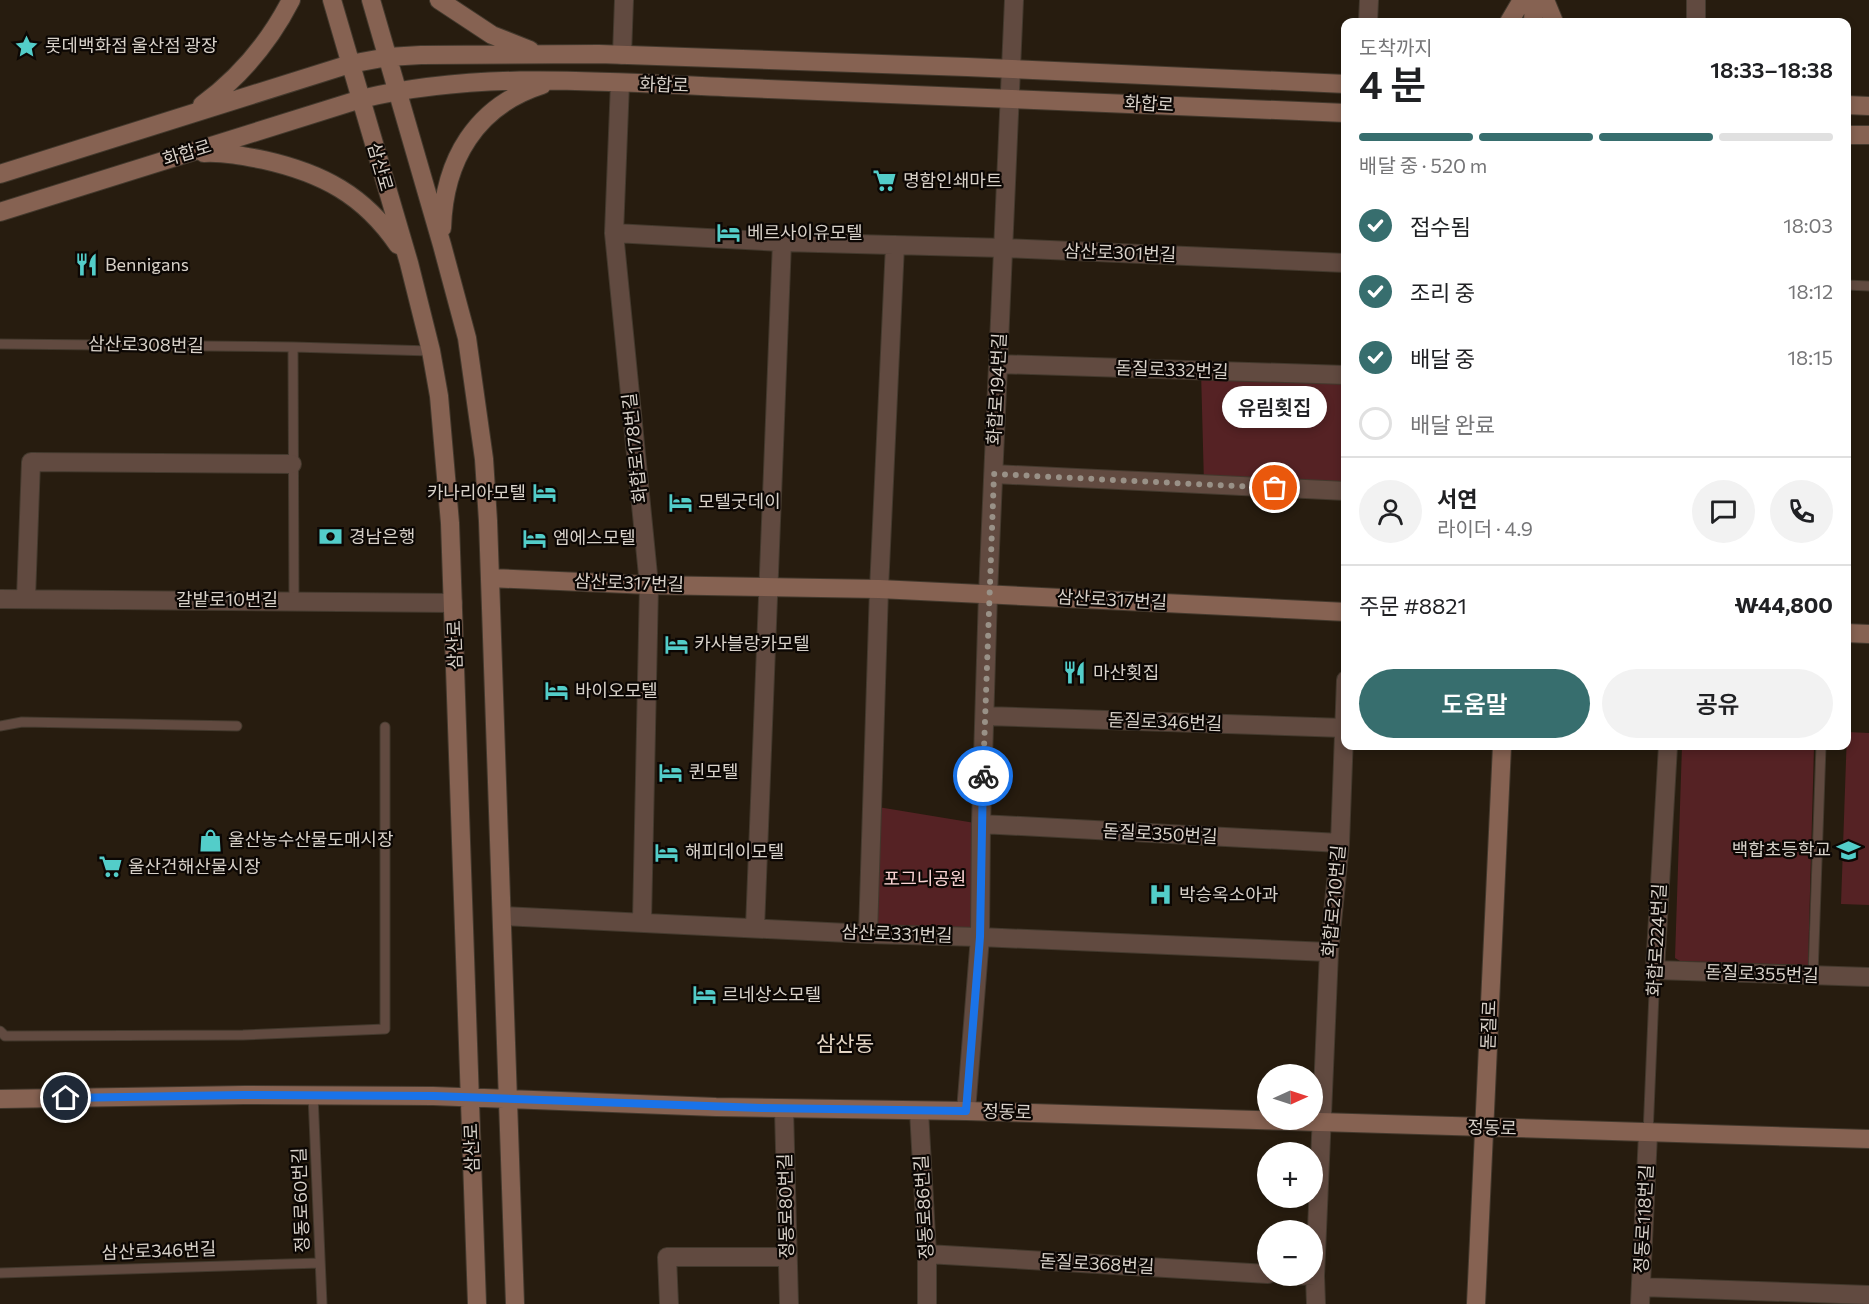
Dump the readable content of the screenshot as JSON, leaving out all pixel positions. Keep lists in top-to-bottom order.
{
  "streets": {
    "main road": [
      "화합로",
      "삼산로",
      "삼산로317번길",
      "돋질로",
      "정동로"
    ],
    "street": [
      "삼산로301번길",
      "돋질로332번길",
      "화합로194번길",
      "화합로178번길",
      "갈밭로10번길",
      "돋질로346번길",
      "돋질로350번길",
      "화합로210번길",
      "삼산로331번길",
      "화합로224번길",
      "돋질로355번길",
      "정동로80번길",
      "정동로86번길",
      "정동로118번길",
      "돋질로368번길"
    ],
    "lane": ["삼산로308번길", "정동로60번길", "삼산로346번길"]
  },
  "crossings": [
    ["화합로", "삼산로"],
    ["화합로", "화합로194번길"],
    ["화합로", "화합로178번길"],
    ["삼산로", "삼산로308번길"],
    ["삼산로", "삼산로317번길"],
    ["삼산로", "갈밭로10번길"],
    ["삼산로", "삼산로331번길"],
    ["삼산로", "정동로"],
    ["삼산로301번길", "화합로194번길"],
    ["삼산로301번길", "화합로178번길"],
    ["돋질로332번길", "화합로194번길"],
    ["화합로194번길", "삼산로317번길"],
    ["화합로194번길", "돋질로346번길"],
    ["화합로194번길", "돋질로350번길"],
    ["화합로194번길", "삼산로331번길"],
    ["화합로194번길", "정동로"],
    ["화합로178번길", "삼산로317번길"],
    ["화합로178번길", "삼산로331번길"],
    ["돋질로350번길", "화합로210번길"],
    ["화합로210번길", "삼산로331번길"],
    ["화합로224번길", "돋질로355번길"],
    ["화합로224번길", "정동로"],
    ["화합로224번길", "정동로118번길"],
    ["돋질로", "정동로"],
    ["정동로", "정동로60번길"],
    ["정동로", "정동로80번길"],
    ["정동로", "정동로86번길"],
    ["정동로", "정동로118번길"],
    ["정동로60번길", "삼산로346번길"],
    ["정동로86번길", "돋질로368번길"]
  ],
  "districts": ["삼산동"],
  "parks": ["포그니공원"],
  "places": {
    "place": ["롯데백화점 울산점 광장"],
    "supermarket": ["명함인쇄마트", "울산건해산물시장"],
    "hotel": [
      "베르사이유모텔",
      "카나리아모텔",
      "모텔굿데이",
      "엠에스모텔",
      "카사블랑카모텔",
      "바이오모텔",
      "퀸모텔",
      "해피데이모텔",
      "르네상스모텔"
    ],
    "restaurant": ["Bennigans", "마산횟집"],
    "other": ["유림횟집"],
    "bank": ["경남은행"],
    "shop": ["울산농수산물도매시장"],
    "school or university": ["백합초등학교"],
    "hospital": ["박승옥소아과"]
  },
  "north": "right",
  "page": {
    "heading": ["4 분", "도착까지", "18:33–18:38"],
    "panel": [
      "서연",
      "라이더 · 4.9",
      "주문 #8821",
      "₩44,800"
    ],
    "bar": "배달 중 · 520 m",
    "list": [
      ["접수됨", "18:03"],
      ["조리 중", "18:12"],
      ["배달 중", "18:15"],
      "배달 완료"
    ],
    "bubble": "유림횟집",
    "buttons": ["도움말", "공유"],
    "map_buttons": ["+", "−"]
  }
}
